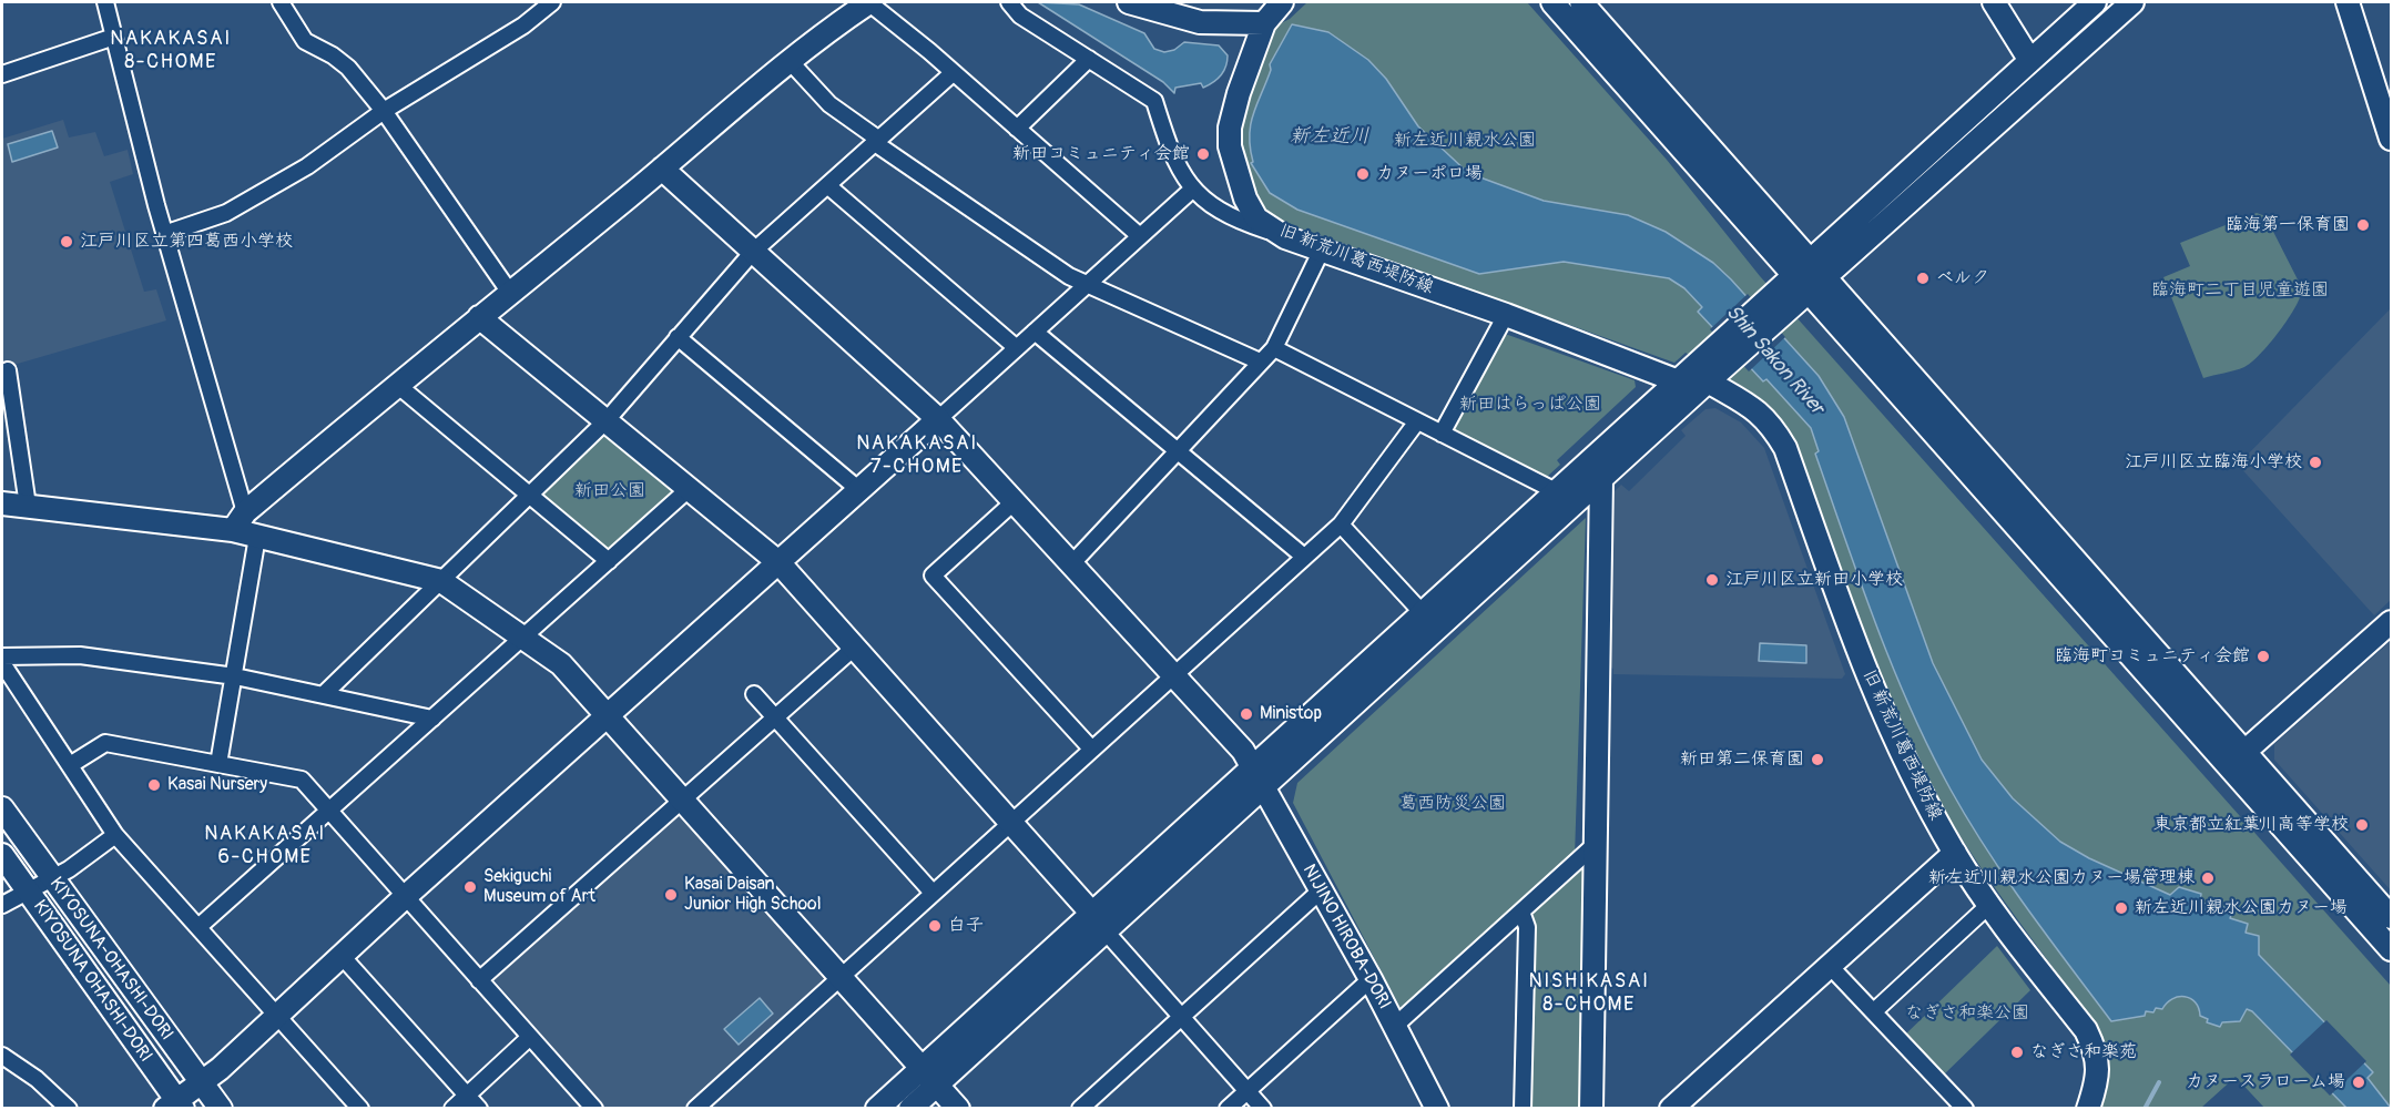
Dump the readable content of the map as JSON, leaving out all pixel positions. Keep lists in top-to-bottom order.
{
  "streets": {
    "street": [
      "旧 新荒川葛西堤防線",
      "NIJINO HIROBA-DORI",
      "KIYOSUNA-OHASHI-DORI",
      "KIYOSUNA OHASHI-DORI"
    ]
  },
  "districts": [
    "NAKAKASAI 8-CHOME",
    "NAKAKASAI 7-CHOME",
    "NAKAKASAI 6-CHOME",
    "NISHIKASAI 8-CHOME"
  ],
  "water": ["新左近川", "Shin Sakon River"],
  "parks": [
    "新左近川親水公園",
    "臨海町二丁目児童遊園",
    "新田はらっぱ公園",
    "新田公園",
    "葛西防災公園",
    "なぎさ和楽公園"
  ],
  "places": [
    "新田コミュニティ会館",
    "カヌーポロ場",
    "臨海第一保育園",
    "江戸川区立第四葛西小学校",
    "ベルク",
    "江戸川区立臨海小学校",
    "江戸川区立新田小学校",
    "臨海町コミュニティ会館",
    "Ministop",
    "新田第二保育園",
    "Kasai Nursery",
    "東京都立紅葉川高等学校",
    "新左近川親水公園カヌー場管理棟",
    "Sekiguchi Museum of Art",
    "Kasai Daisan Junior High School",
    "新左近川親水公園カヌー場",
    "白子",
    "なぎさ和楽苑",
    "カヌースラローム場"
  ]
}
